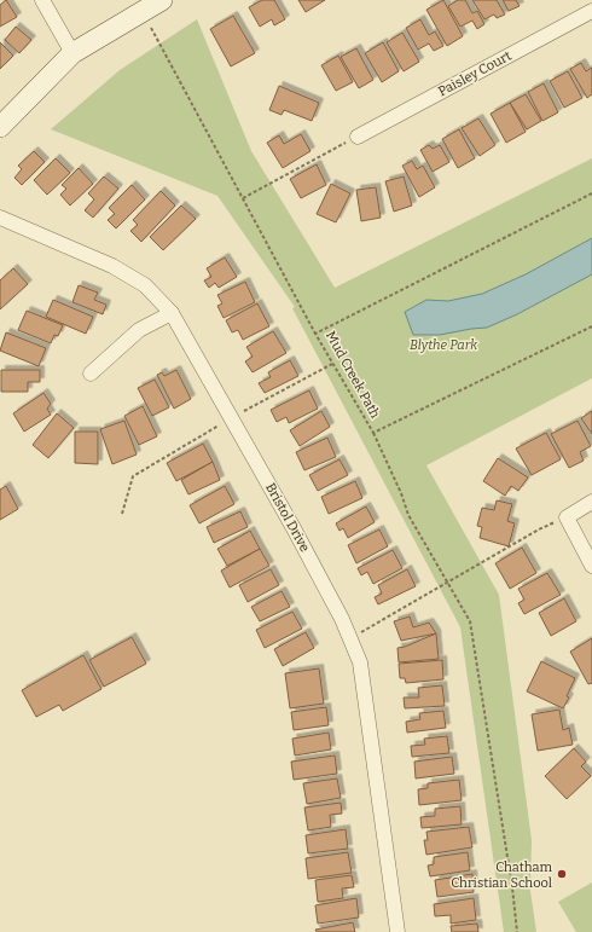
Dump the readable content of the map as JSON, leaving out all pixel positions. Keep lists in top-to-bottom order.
{
  "streets": {
    "street": ["Paisley Court", "Bristol Drive"],
    "path": ["Mud Creek Path"]
  },
  "parks": ["Blythe Park"],
  "places": ["Chatham Christian School"]
}
